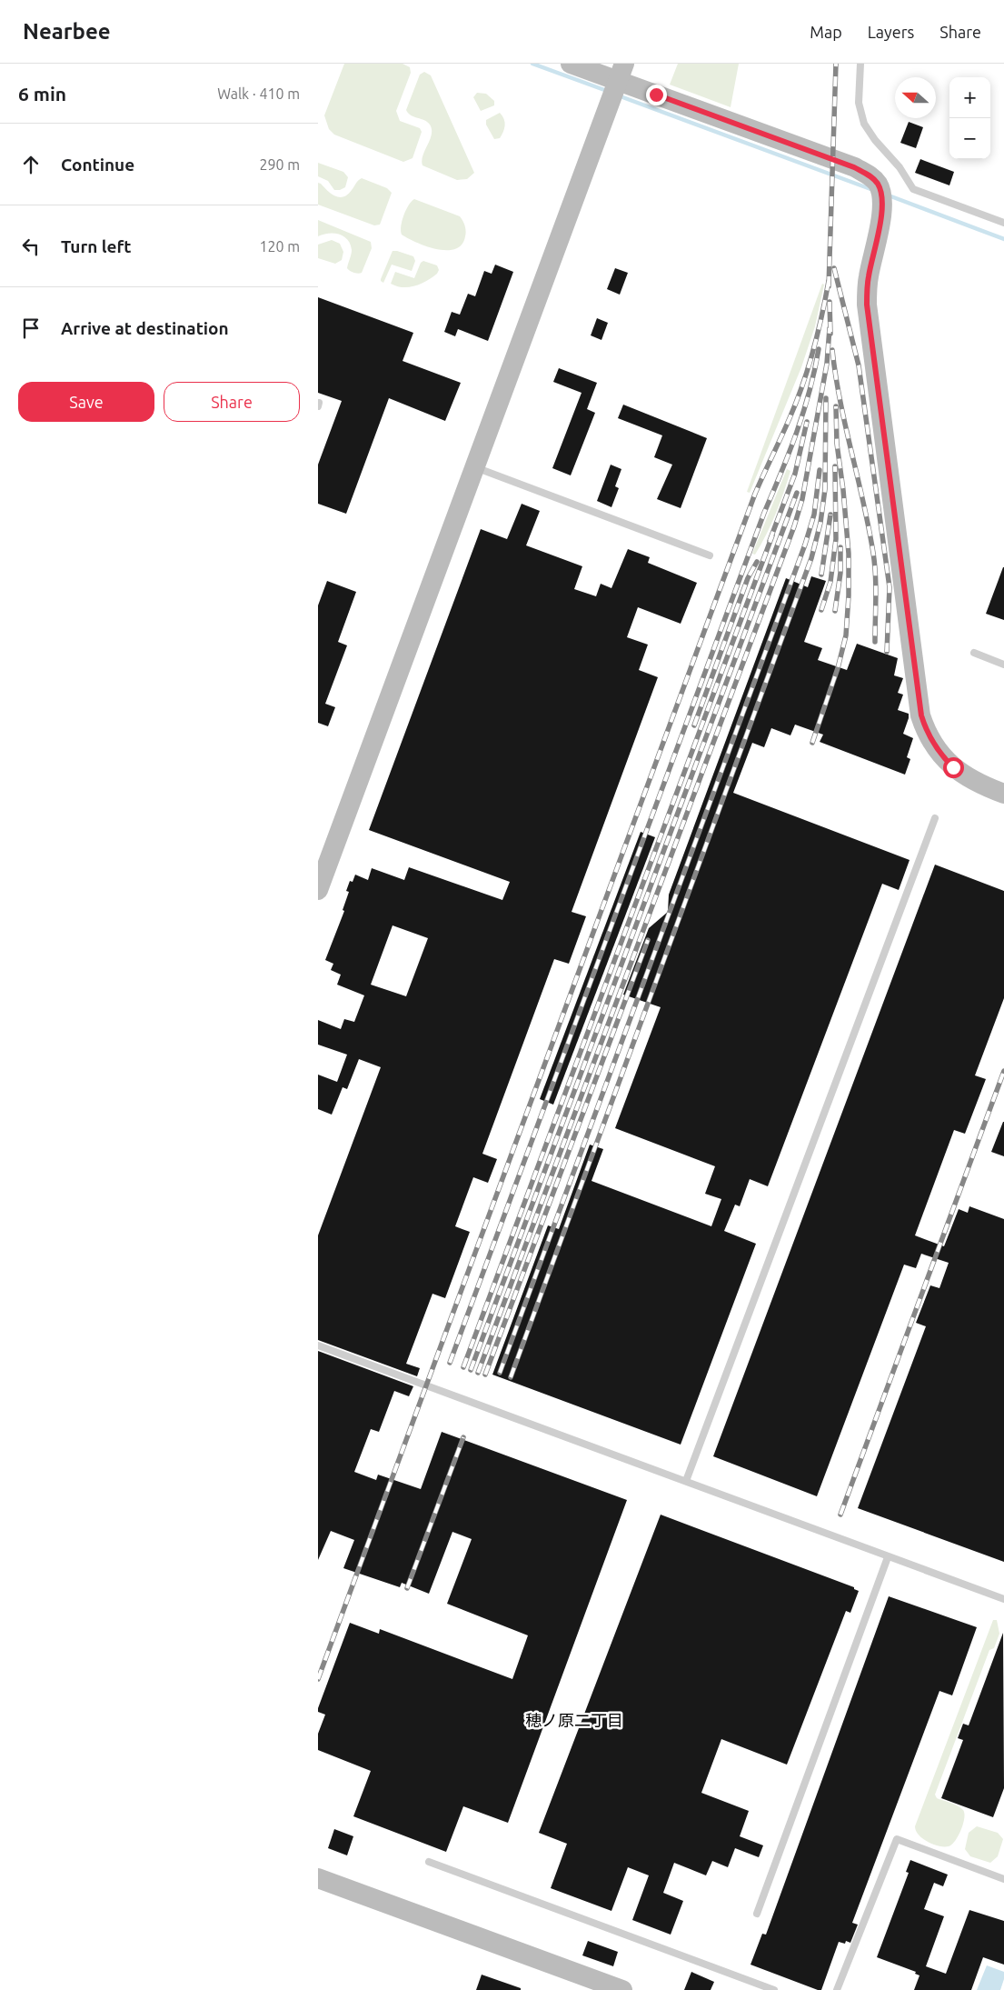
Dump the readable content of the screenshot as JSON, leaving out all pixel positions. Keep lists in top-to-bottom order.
{
  "districts": ["穂ノ原二丁目"],
  "north": "left",
  "page": {
    "header": "Nearbee",
    "nav": ["Map", "Layers", "Share"],
    "heading": ["6 min", "Walk · 410 m"],
    "map_buttons": ["+", "−"],
    "list": [
      ["Continue", "290 m"],
      ["Turn left", "120 m"],
      "Arrive at destination"
    ],
    "buttons": ["Save", "Share"]
  }
}
